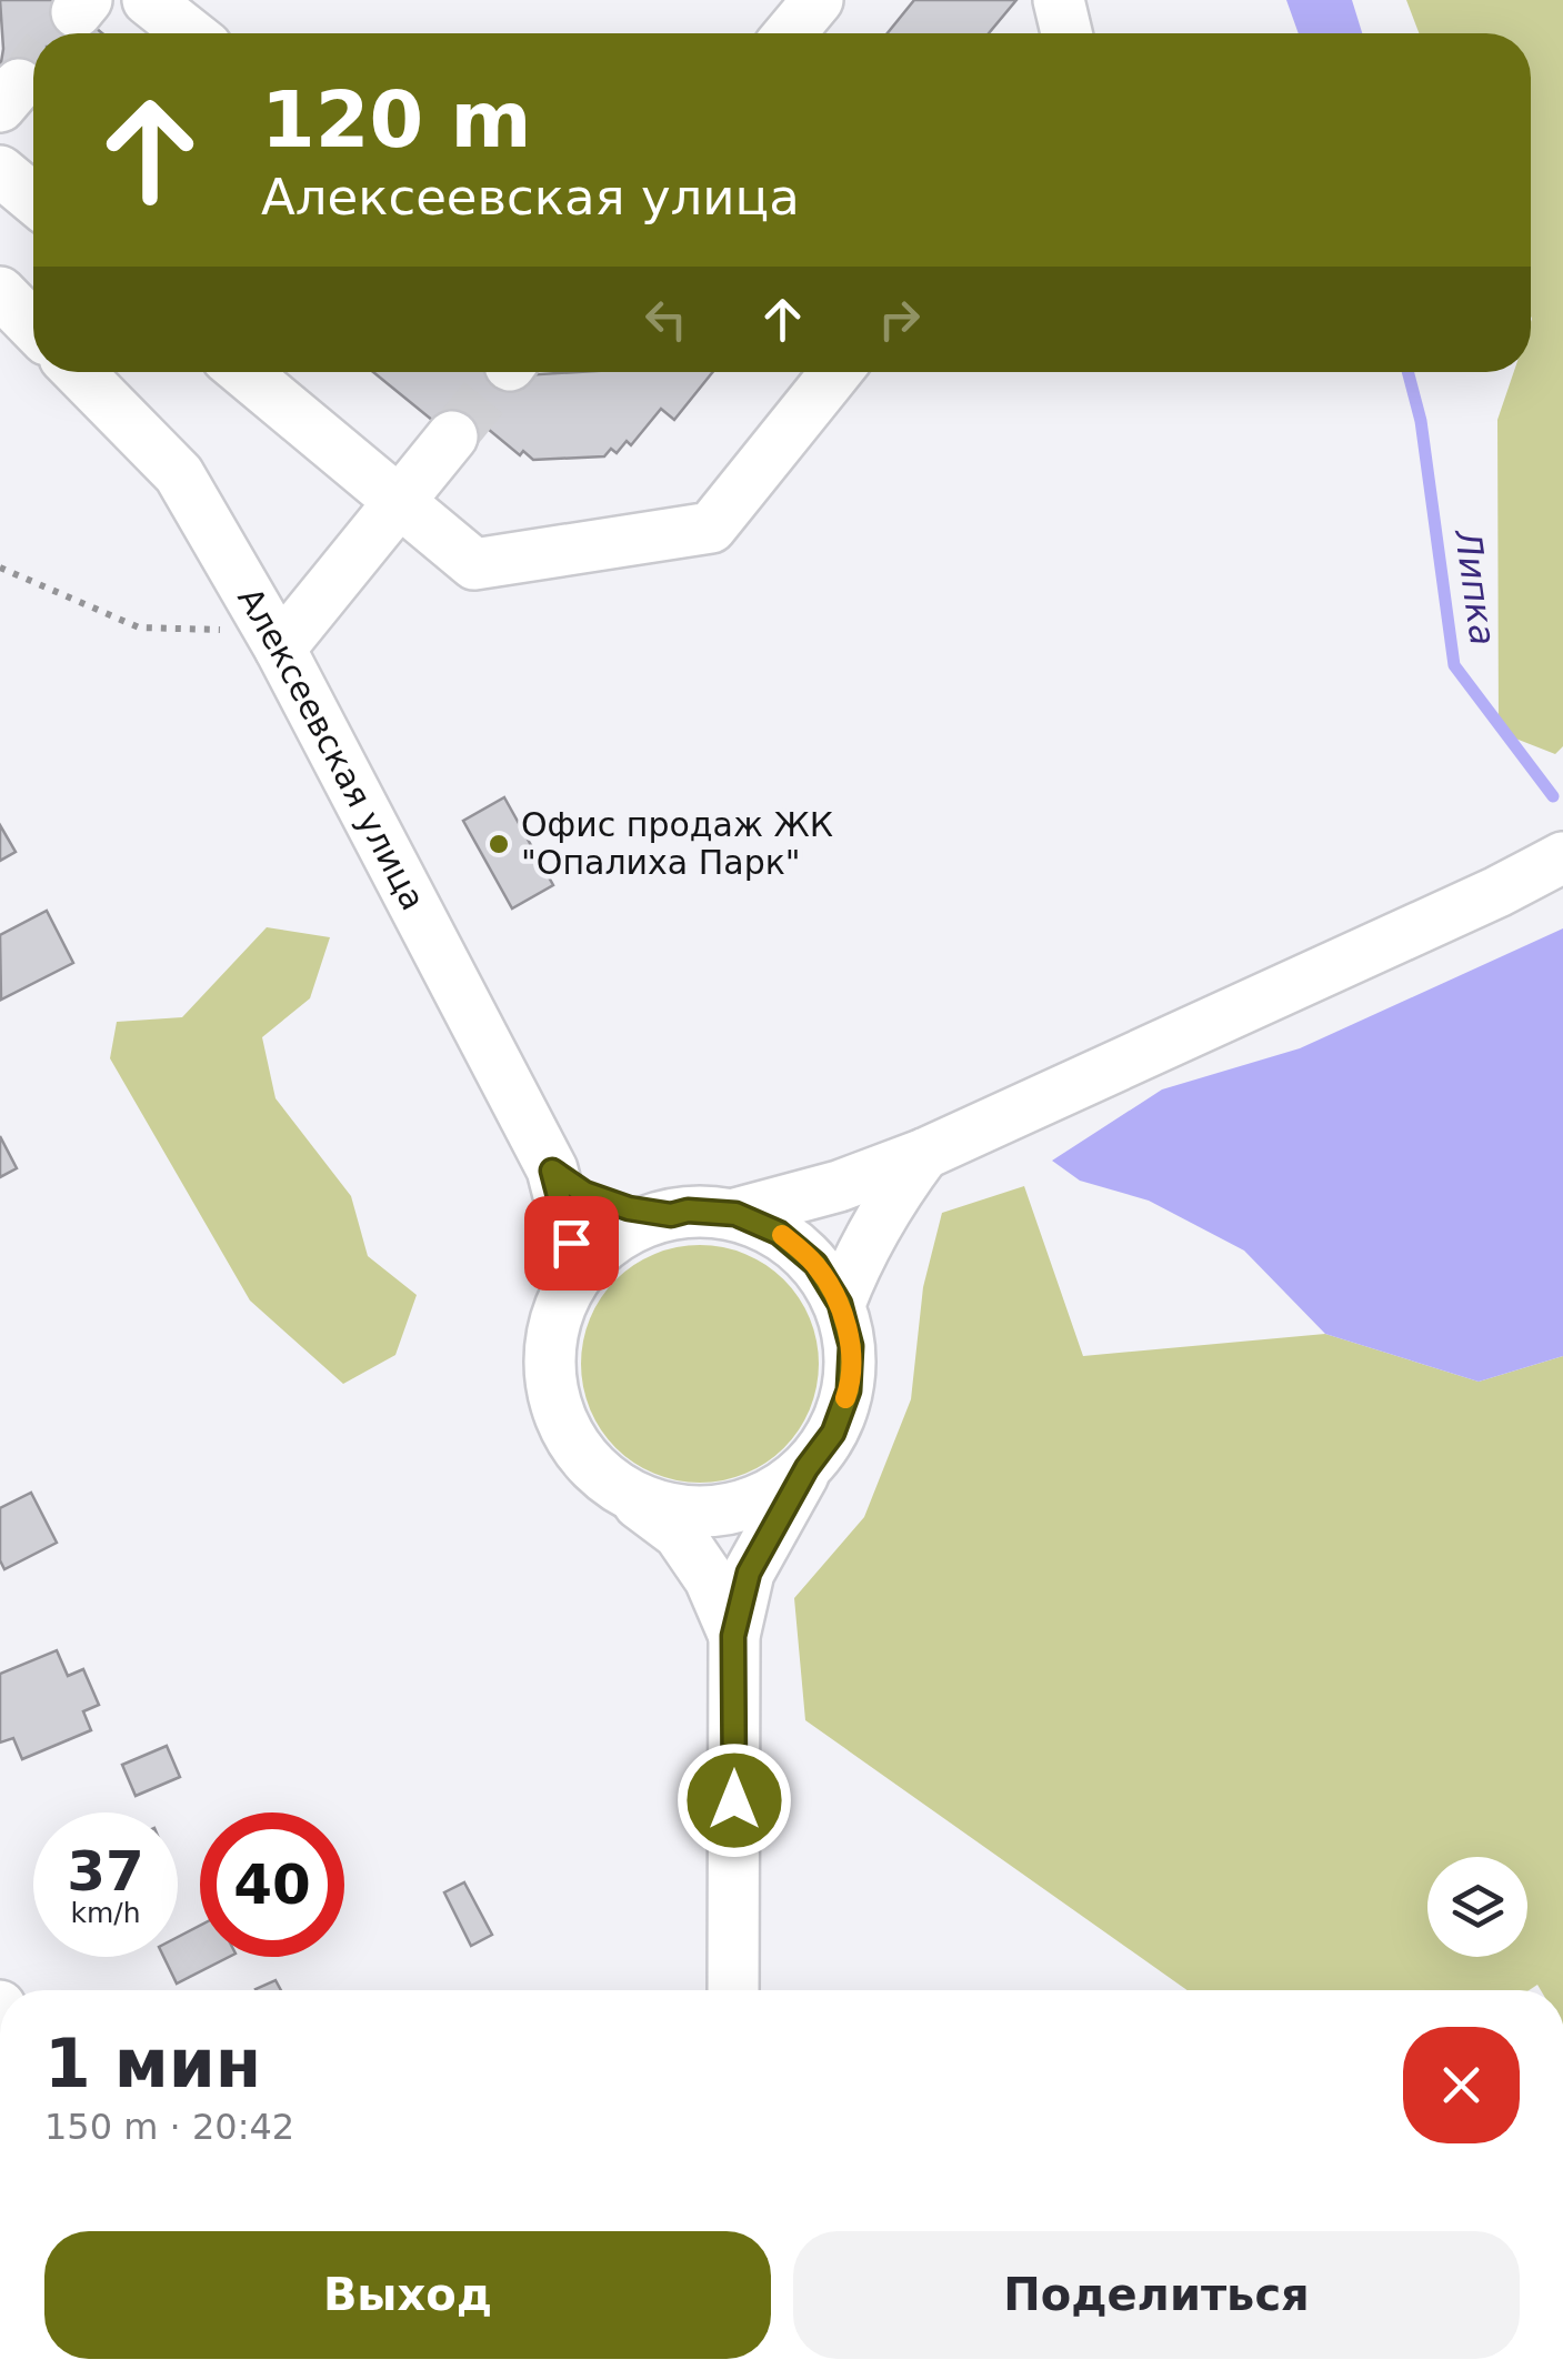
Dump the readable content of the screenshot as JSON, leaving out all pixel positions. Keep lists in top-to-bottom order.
{
  "streets": {
    "street": ["Алексеевская улица"]
  },
  "water": ["Липка"],
  "places": ["Офис продаж ЖК \"Опалиха Парк\""],
  "page": {
    "turn": ["120 m", "Алексеевская улица"],
    "speed": "37 km/h",
    "limit": "40",
    "heading": ["1 мин", "150 m · 20:42"],
    "buttons": ["Выход", "Поделиться"]
  }
}
